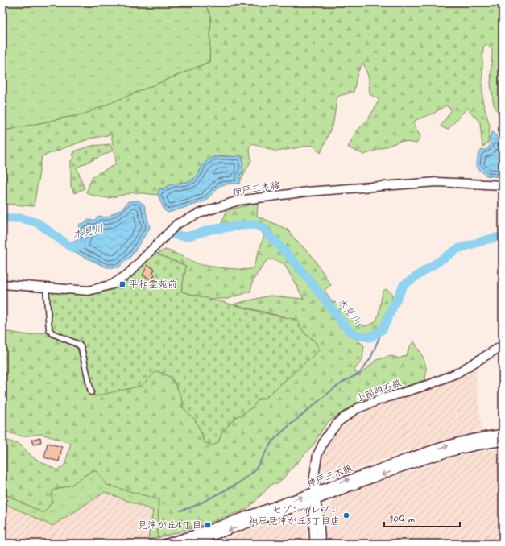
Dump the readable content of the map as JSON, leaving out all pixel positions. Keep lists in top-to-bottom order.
{
  "streets": {
    "main road": ["神戸三木線", "小部明石線"]
  },
  "crossings": [
    ["神戸三木線", "小部明石線"]
  ],
  "water": ["木見川"],
  "places": {
    "transit": ["平和霊苑前", "見津が丘4丁目"],
    "other": ["セブンイレブン 神戸見津が丘3丁目店"]
  },
  "scale_bar": "100 m"
}
